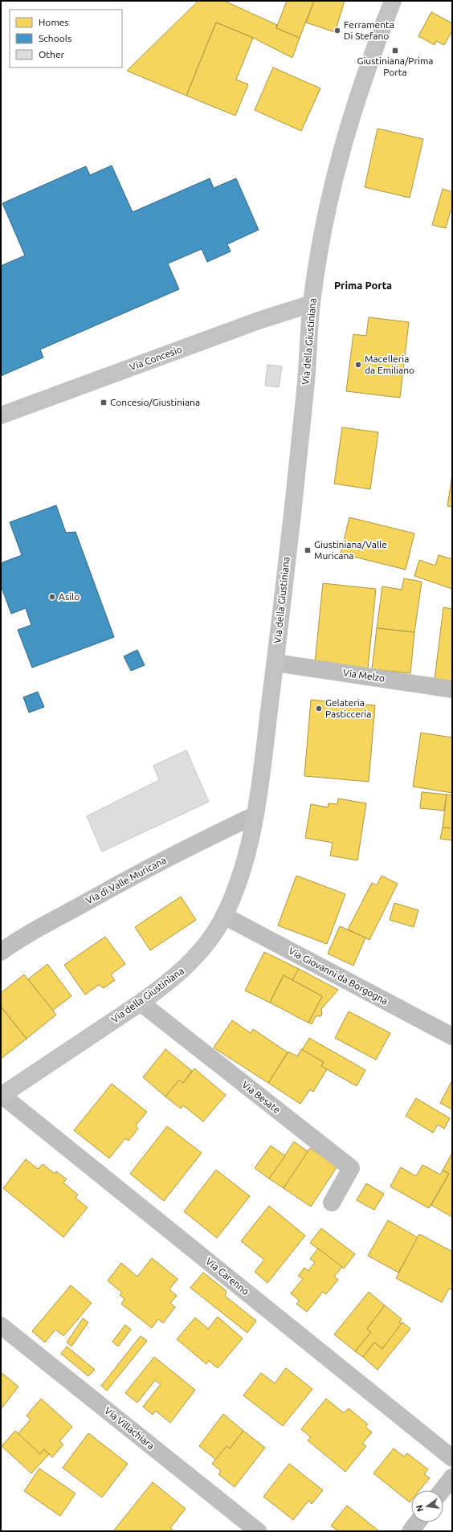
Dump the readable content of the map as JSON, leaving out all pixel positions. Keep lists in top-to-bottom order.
{
  "streets": {
    "street": [
      "Via della Giustiniana",
      "Via Concesio",
      "Via Melzo",
      "Via di Valle Muricana",
      "Via Giovanni da Borgogna",
      "Via Besate",
      "Via Carenno",
      "Via Villachiara"
    ]
  },
  "crossings": [
    ["Via della Giustiniana", "Via Concesio"],
    ["Via della Giustiniana", "Via Melzo"],
    ["Via della Giustiniana", "Via di Valle Muricana"],
    ["Via della Giustiniana", "Via Giovanni da Borgogna"],
    ["Via della Giustiniana", "Via Besate"],
    ["Via della Giustiniana", "Via Carenno"]
  ],
  "districts": ["Prima Porta"],
  "places": {
    "other": [
      "Ferramenta Di Stefano",
      "Macelleria da Emiliano",
      "Asilo",
      "Gelateria Pasticceria"
    ],
    "transit": ["Giustiniana/Prima Porta", "Concesio/Giustiniana", "Giustiniana/Valle Muricana"]
  },
  "legend": ["Homes", "Schools", "Other"],
  "north": "left"
}
